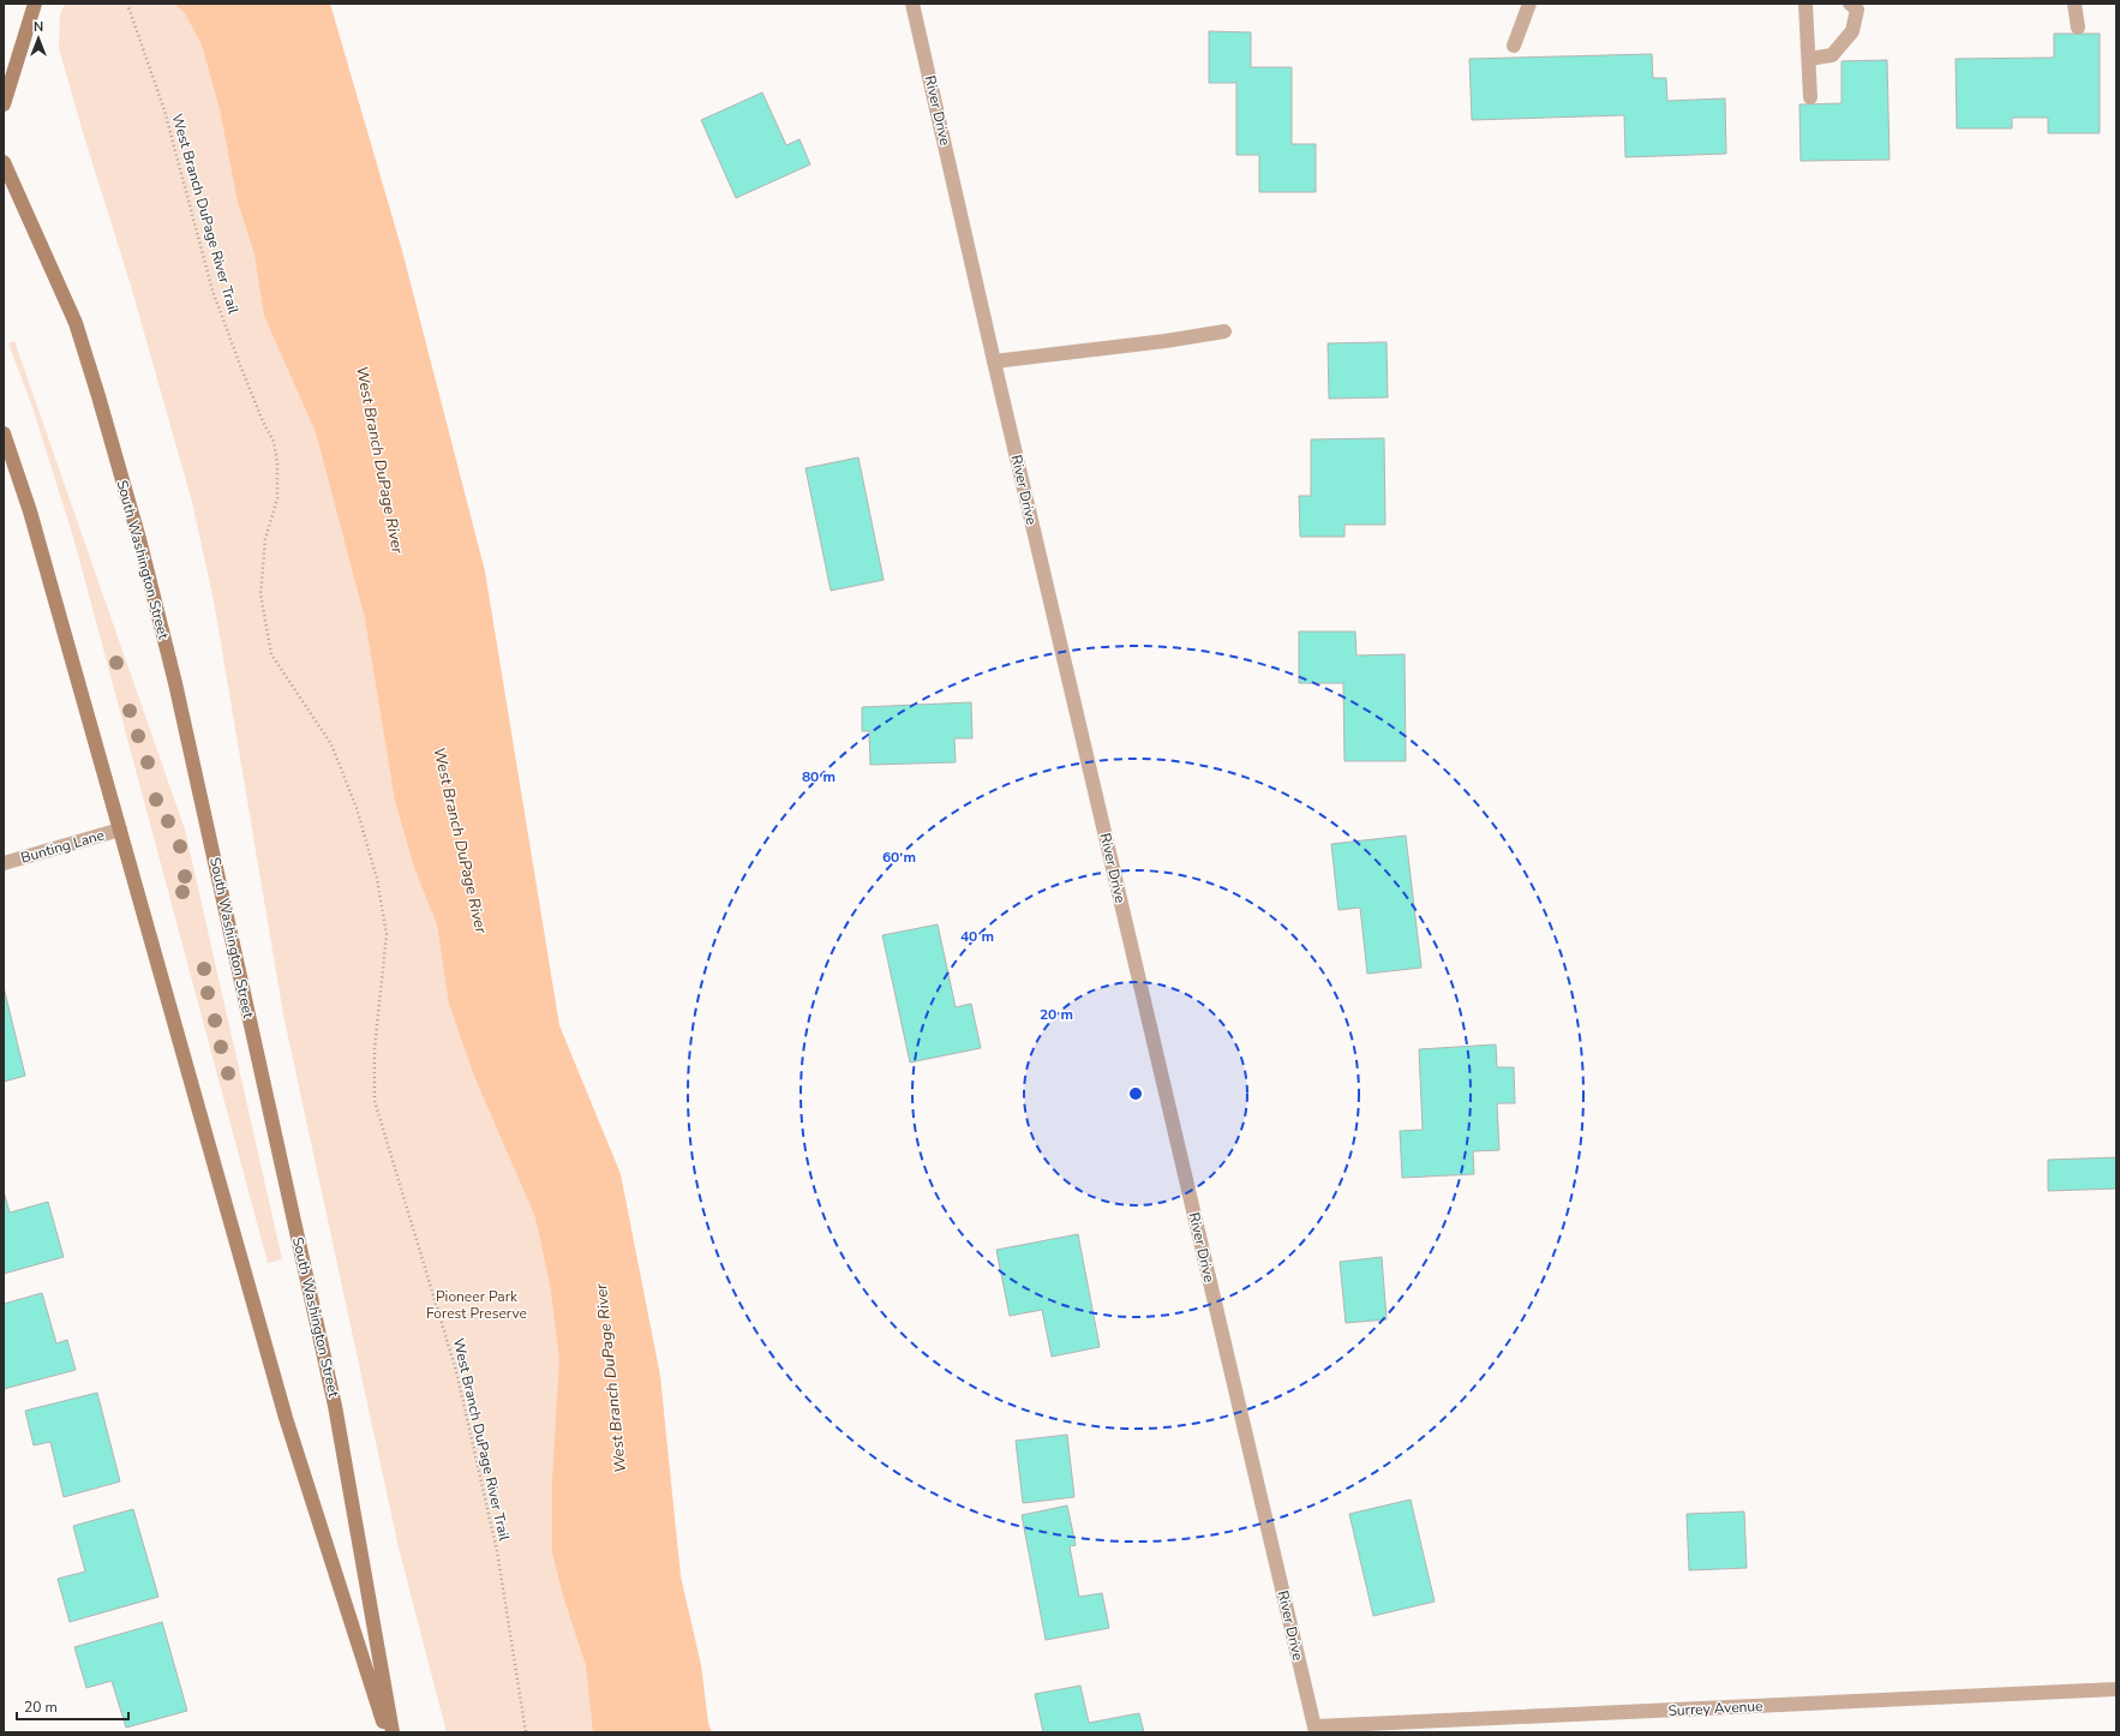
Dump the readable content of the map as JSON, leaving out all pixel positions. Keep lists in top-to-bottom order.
{
  "streets": {
    "main road": ["South Washington Street"],
    "street": ["River Drive", "Bunting Lane", "Surrey Avenue"],
    "path": ["West Branch DuPage River Trail"]
  },
  "crossings": [
    ["River Drive", "Surrey Avenue"]
  ],
  "water": ["West Branch DuPage River"],
  "parks": ["Pioneer Park Forest Preserve"],
  "scale_bar": "20 m",
  "north": "top",
  "rings": [
    "80 m",
    "60 m",
    "40 m",
    "20 m"
  ]
}
